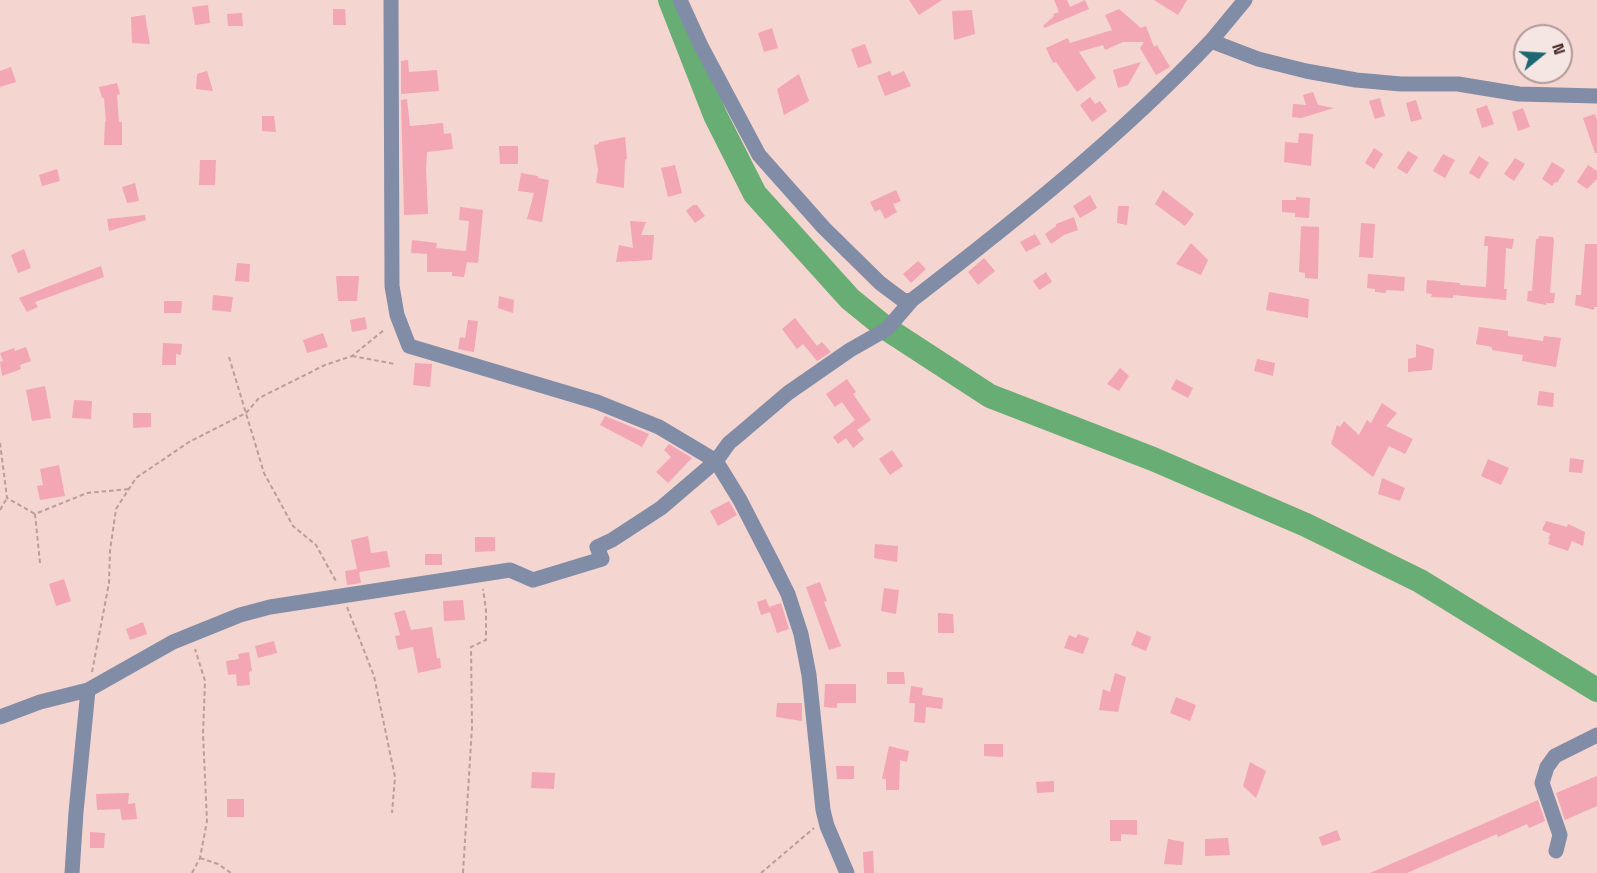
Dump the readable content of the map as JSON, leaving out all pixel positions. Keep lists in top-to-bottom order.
{
  "north": "right"
}
